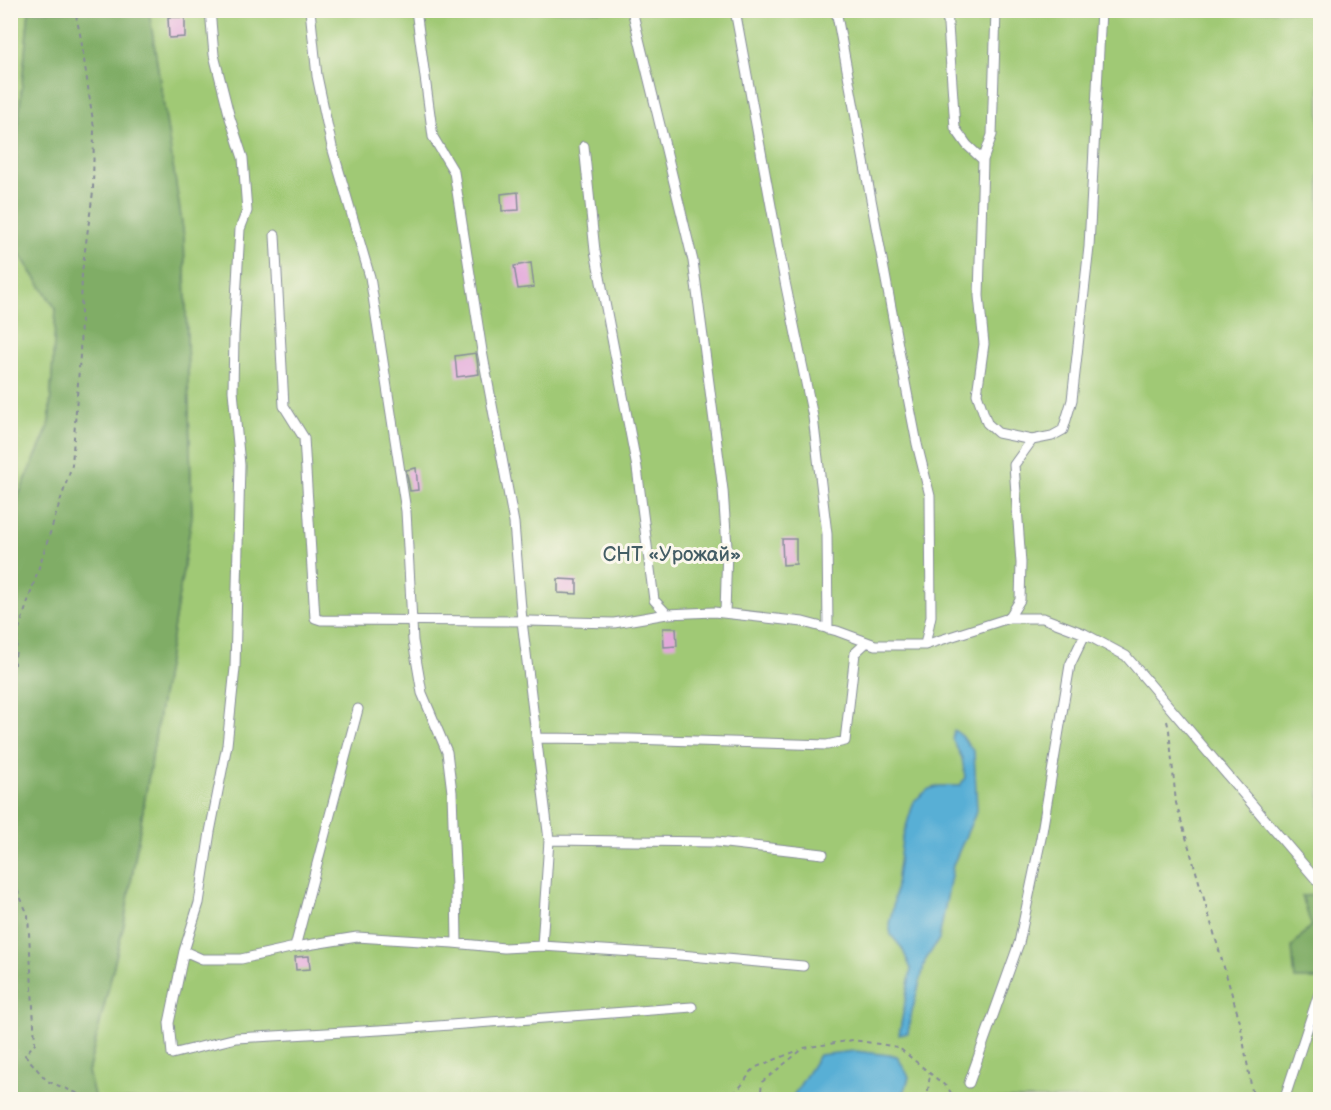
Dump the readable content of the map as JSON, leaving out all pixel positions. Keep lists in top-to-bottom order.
{
  "parks": ["СНТ «Урожай»"]
}
